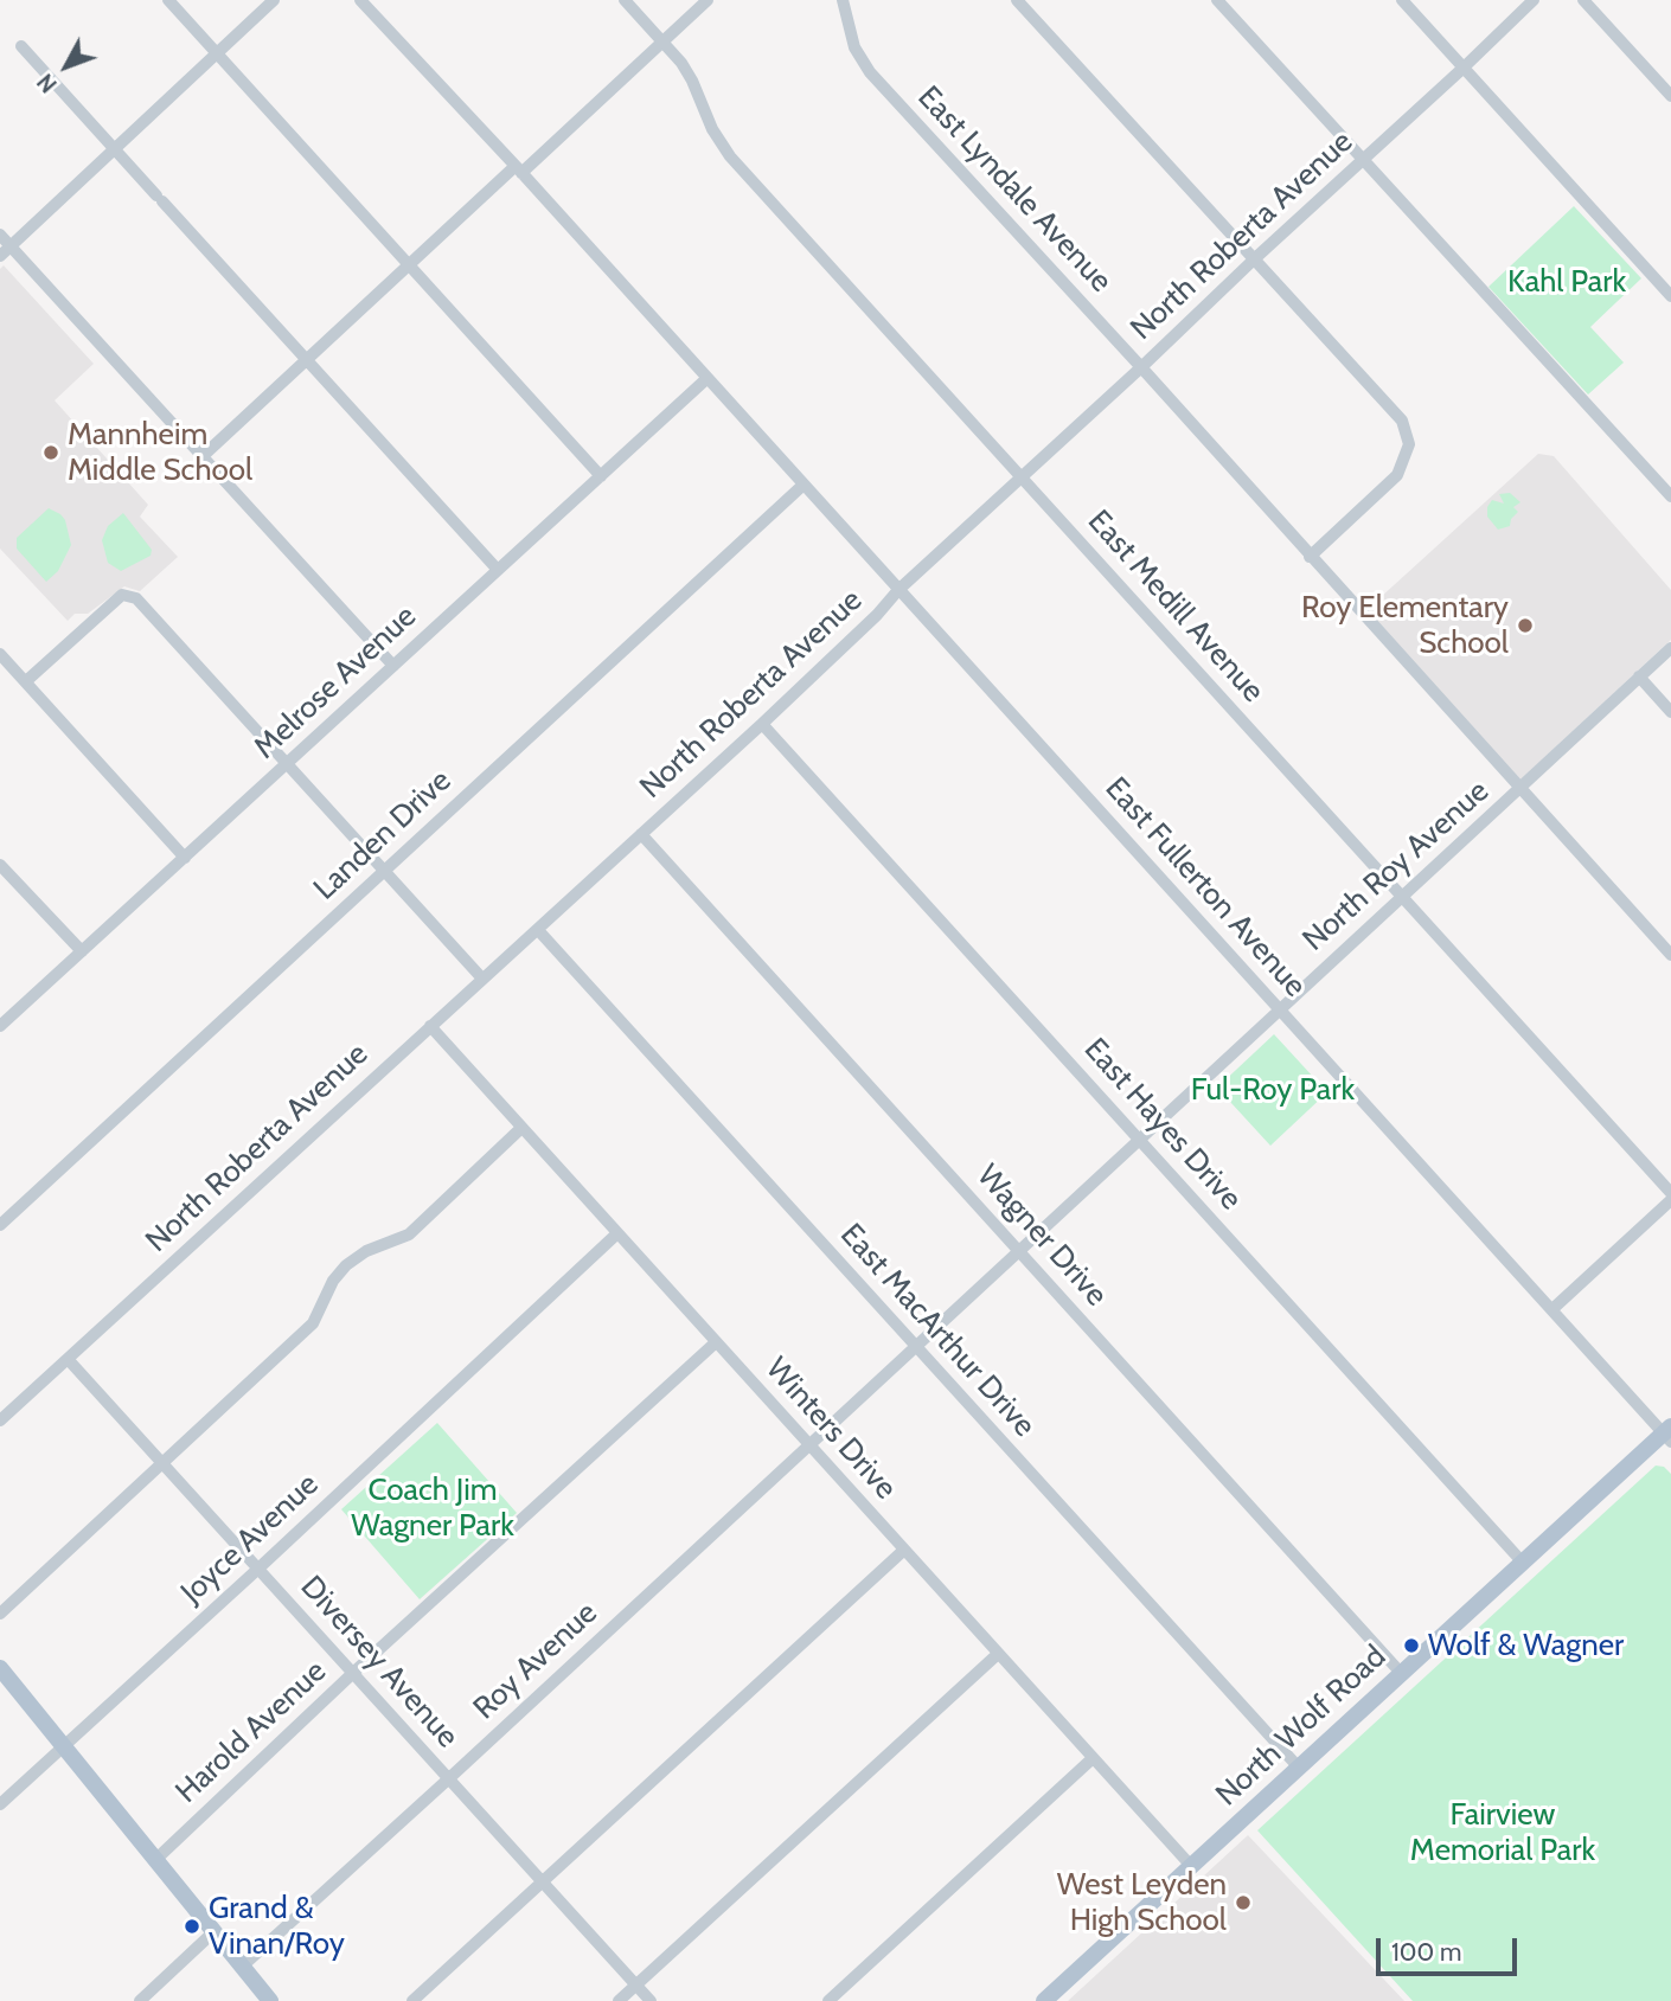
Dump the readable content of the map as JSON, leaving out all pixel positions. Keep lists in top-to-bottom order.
{
  "streets": {
    "main road": ["North Wolf Road"],
    "street": [
      "East Lyndale Avenue",
      "North Roberta Avenue",
      "East Medill Avenue",
      "Melrose Avenue",
      "Landen Drive",
      "North Roy Avenue",
      "East Fullerton Avenue",
      "East Hayes Drive",
      "Wagner Drive",
      "East MacArthur Drive",
      "Winters Drive",
      "Joyce Avenue",
      "Roy Avenue",
      "Diversey Avenue",
      "Harold Avenue"
    ]
  },
  "crossings": [
    ["East Lyndale Avenue", "North Roberta Avenue"],
    ["East Lyndale Avenue", "North Roy Avenue"],
    ["North Roberta Avenue", "East Medill Avenue"],
    ["North Roberta Avenue", "East Fullerton Avenue"],
    ["North Roberta Avenue", "East Hayes Drive"],
    ["North Roberta Avenue", "Wagner Drive"],
    ["North Roberta Avenue", "East MacArthur Drive"],
    ["North Roberta Avenue", "Winters Drive"],
    ["North Roberta Avenue", "Diversey Avenue"],
    ["East Medill Avenue", "North Roy Avenue"],
    ["Melrose Avenue", "East Fullerton Avenue"],
    ["Landen Drive", "East Fullerton Avenue"],
    ["North Roy Avenue", "East Fullerton Avenue"],
    ["North Roy Avenue", "East Hayes Drive"],
    ["North Roy Avenue", "Wagner Drive"],
    ["North Roy Avenue", "East MacArthur Drive"],
    ["North Roy Avenue", "Roy Avenue"],
    ["East Fullerton Avenue", "North Wolf Road"],
    ["East Hayes Drive", "North Wolf Road"],
    ["Wagner Drive", "North Wolf Road"],
    ["East MacArthur Drive", "North Wolf Road"],
    ["Winters Drive", "Joyce Avenue"],
    ["Winters Drive", "Roy Avenue"],
    ["Winters Drive", "North Wolf Road"],
    ["Winters Drive", "Harold Avenue"],
    ["Joyce Avenue", "Diversey Avenue"],
    ["Roy Avenue", "Diversey Avenue"],
    ["Diversey Avenue", "Harold Avenue"]
  ],
  "parks": [
    "Kahl Park",
    "Ful-Roy Park",
    "Coach Jim Wagner Park",
    "Fairview Memorial Park"
  ],
  "places": [
    "Mannheim Middle School",
    "Roy Elementary School",
    "Wolf & Wagner",
    "West Leyden High School",
    "Grand & Vinan/Roy"
  ],
  "scale_bar": "100 m",
  "north": "bottom left"
}
